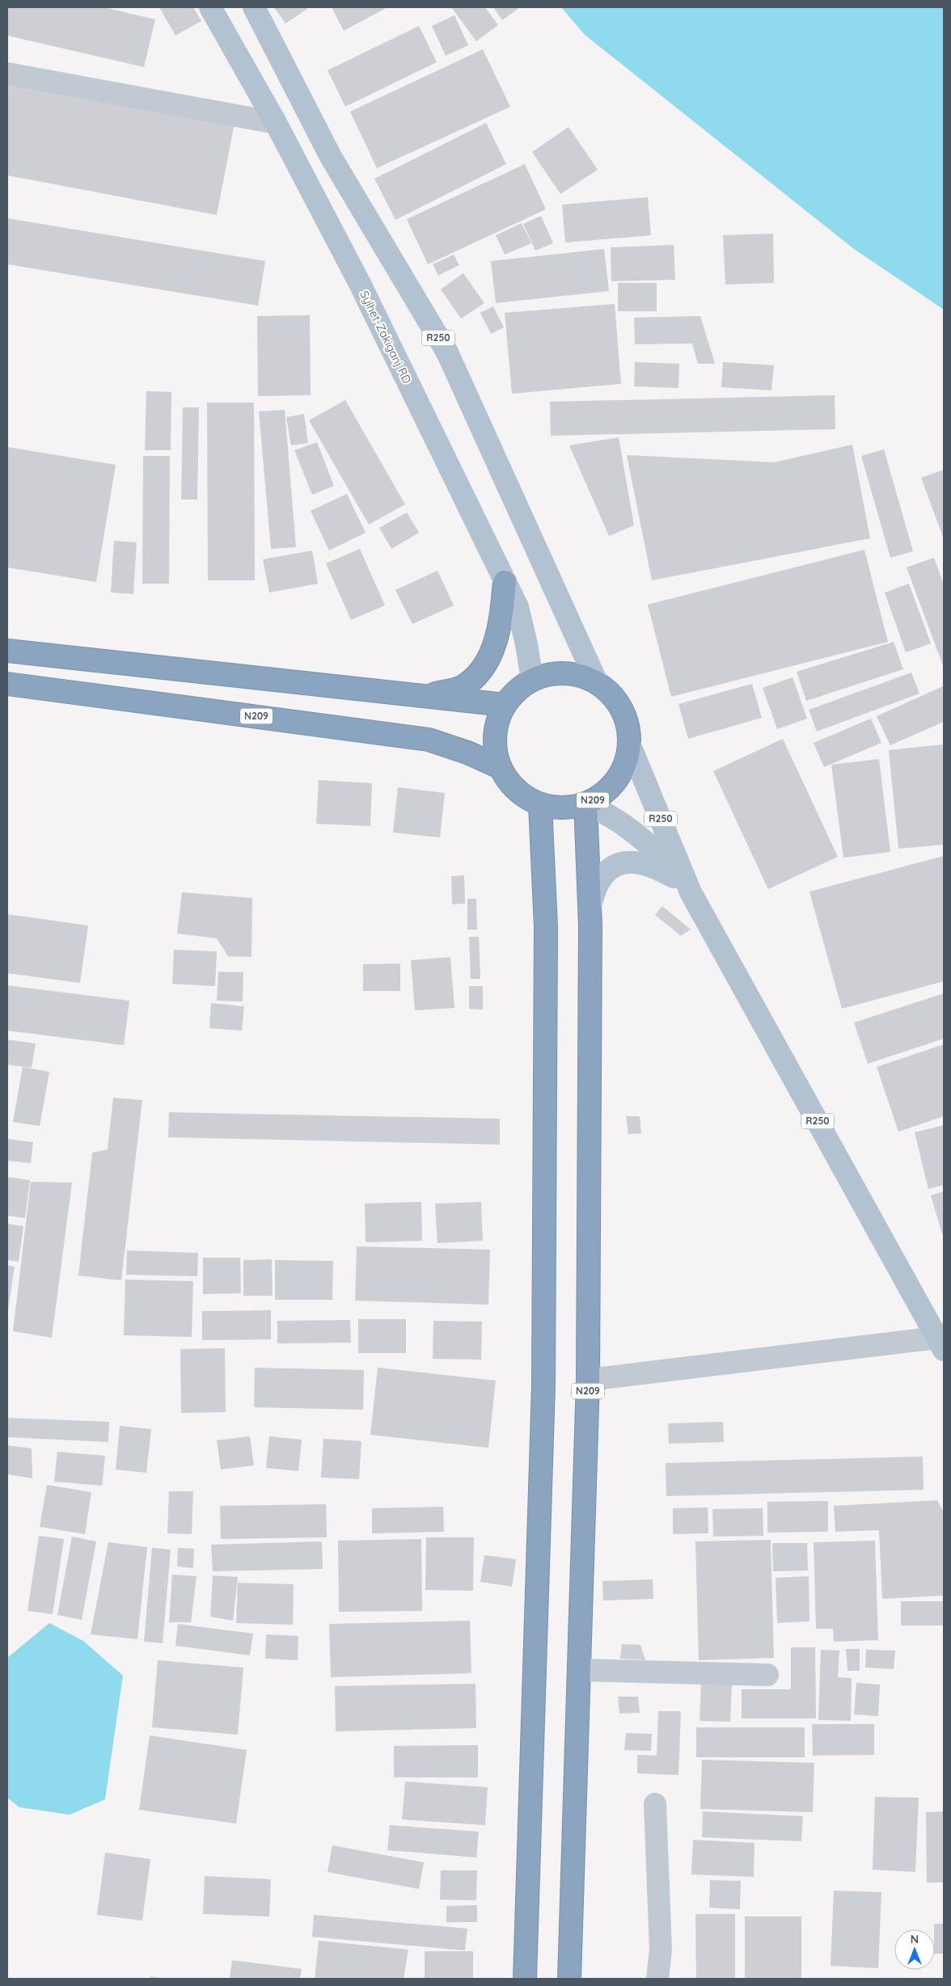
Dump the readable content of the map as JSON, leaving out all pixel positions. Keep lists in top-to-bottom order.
{
  "streets": {
    "highway": ["N209"],
    "main road": ["Sylhet-Zakiganj RD", "R250"]
  },
  "crossings": [
    ["Sylhet-Zakiganj RD", "R250"],
    ["Sylhet-Zakiganj RD", "N209"],
    ["R250", "N209"]
  ],
  "north": "top"
}
